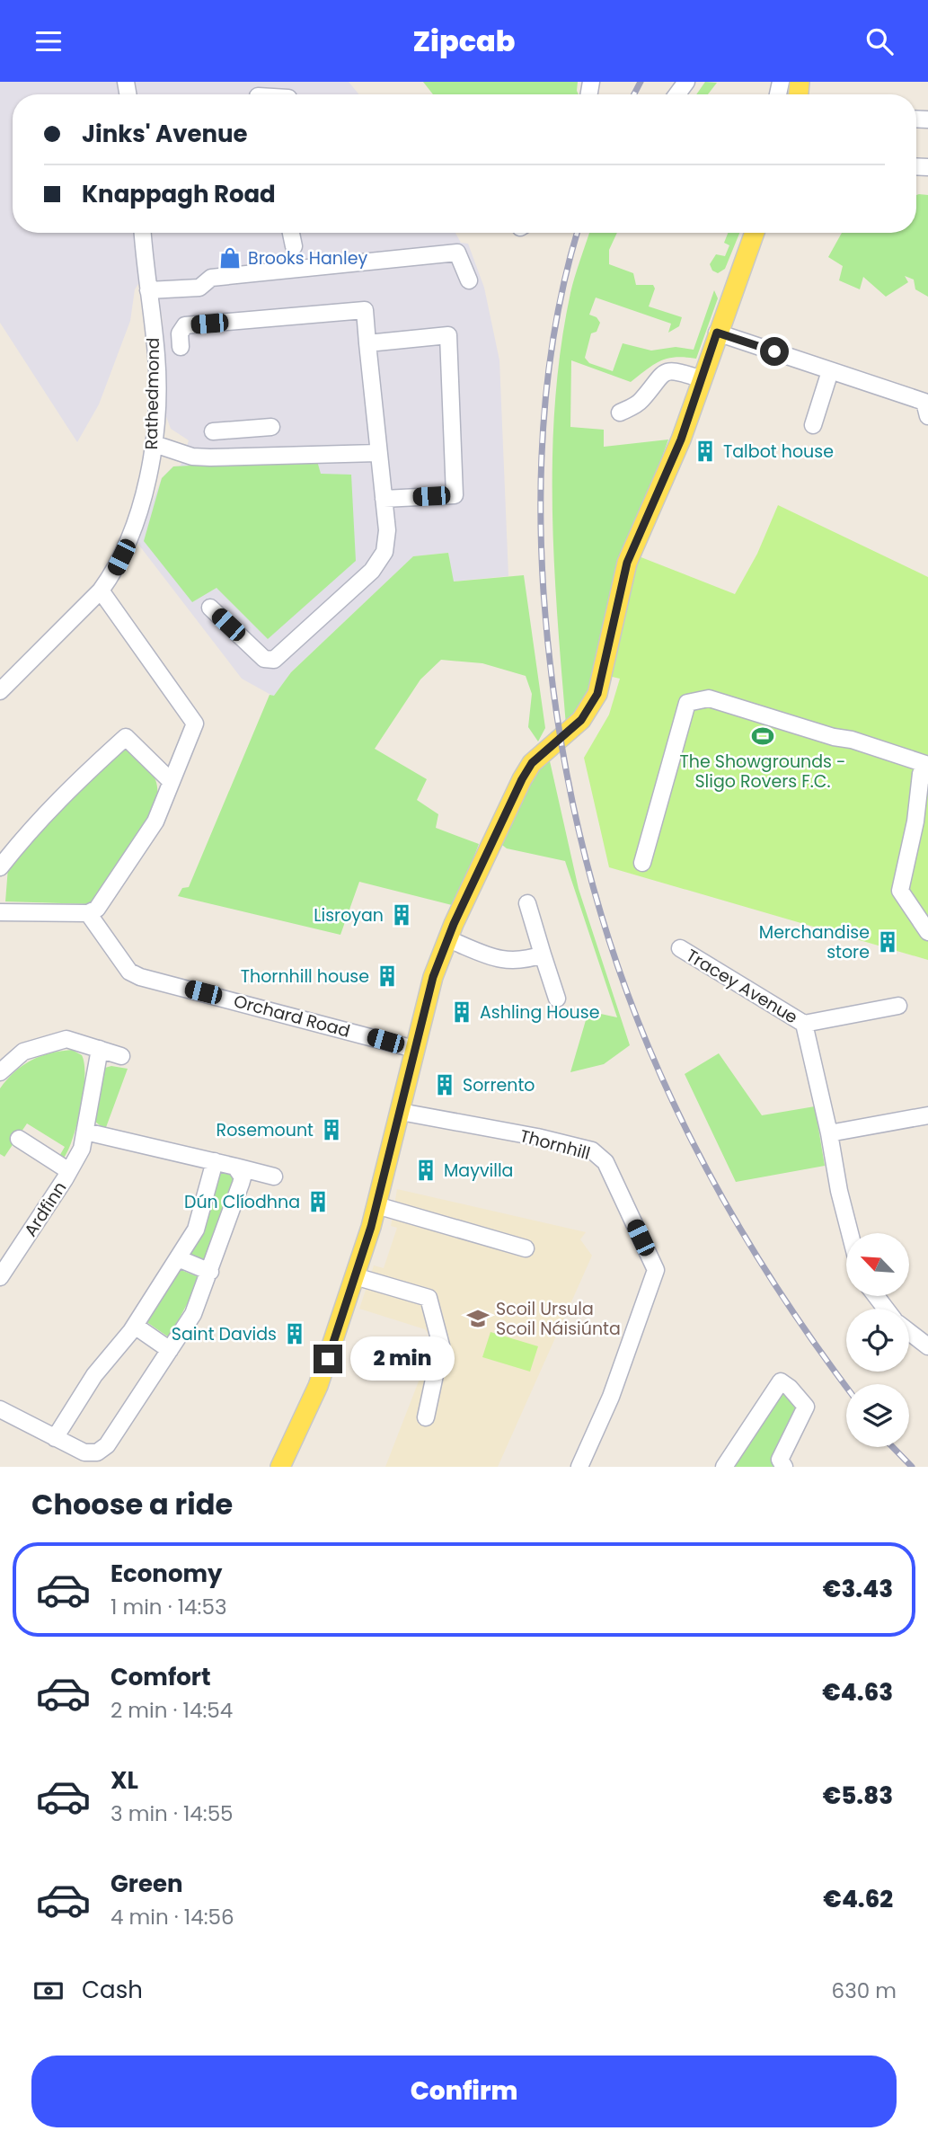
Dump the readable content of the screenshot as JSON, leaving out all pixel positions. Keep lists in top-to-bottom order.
{
  "streets": {
    "street": [
      "Rathedmond",
      "Tracey Avenue",
      "Orchard Road",
      "Thornhill",
      "Ardfinn"
    ]
  },
  "places": {
    "shop": ["Brooks Hanley"],
    "building": [
      "Talbot house",
      "Lisroyan",
      "Merchandise store",
      "Thornhill house",
      "Ashling House",
      "Sorrento",
      "Rosemount",
      "Mayvilla",
      "Dún Clíodhna",
      "Saint Davids"
    ],
    "sports": ["The Showgrounds - Sligo Rovers F.C."],
    "school or university": ["Scoil Ursula Scoil Náisiúnta"]
  },
  "north": "top left",
  "page": {
    "header": "Zipcab",
    "banner": ["Jinks' Avenue", "Knappagh Road"],
    "bubble": "2 min",
    "heading": "Choose a ride",
    "list": [
      {
        "name": "Economy",
        "note": "1 min · 14:53",
        "value": "€3.43"
      },
      {
        "name": "Comfort",
        "note": "2 min · 14:54",
        "value": "€4.63"
      },
      {
        "name": "XL",
        "note": "3 min · 14:55",
        "value": "€5.83"
      },
      {
        "name": "Green",
        "note": "4 min · 14:56",
        "value": "€4.62"
      }
    ],
    "pay": ["Cash", "630 m"],
    "buttons": "Confirm"
  }
}
